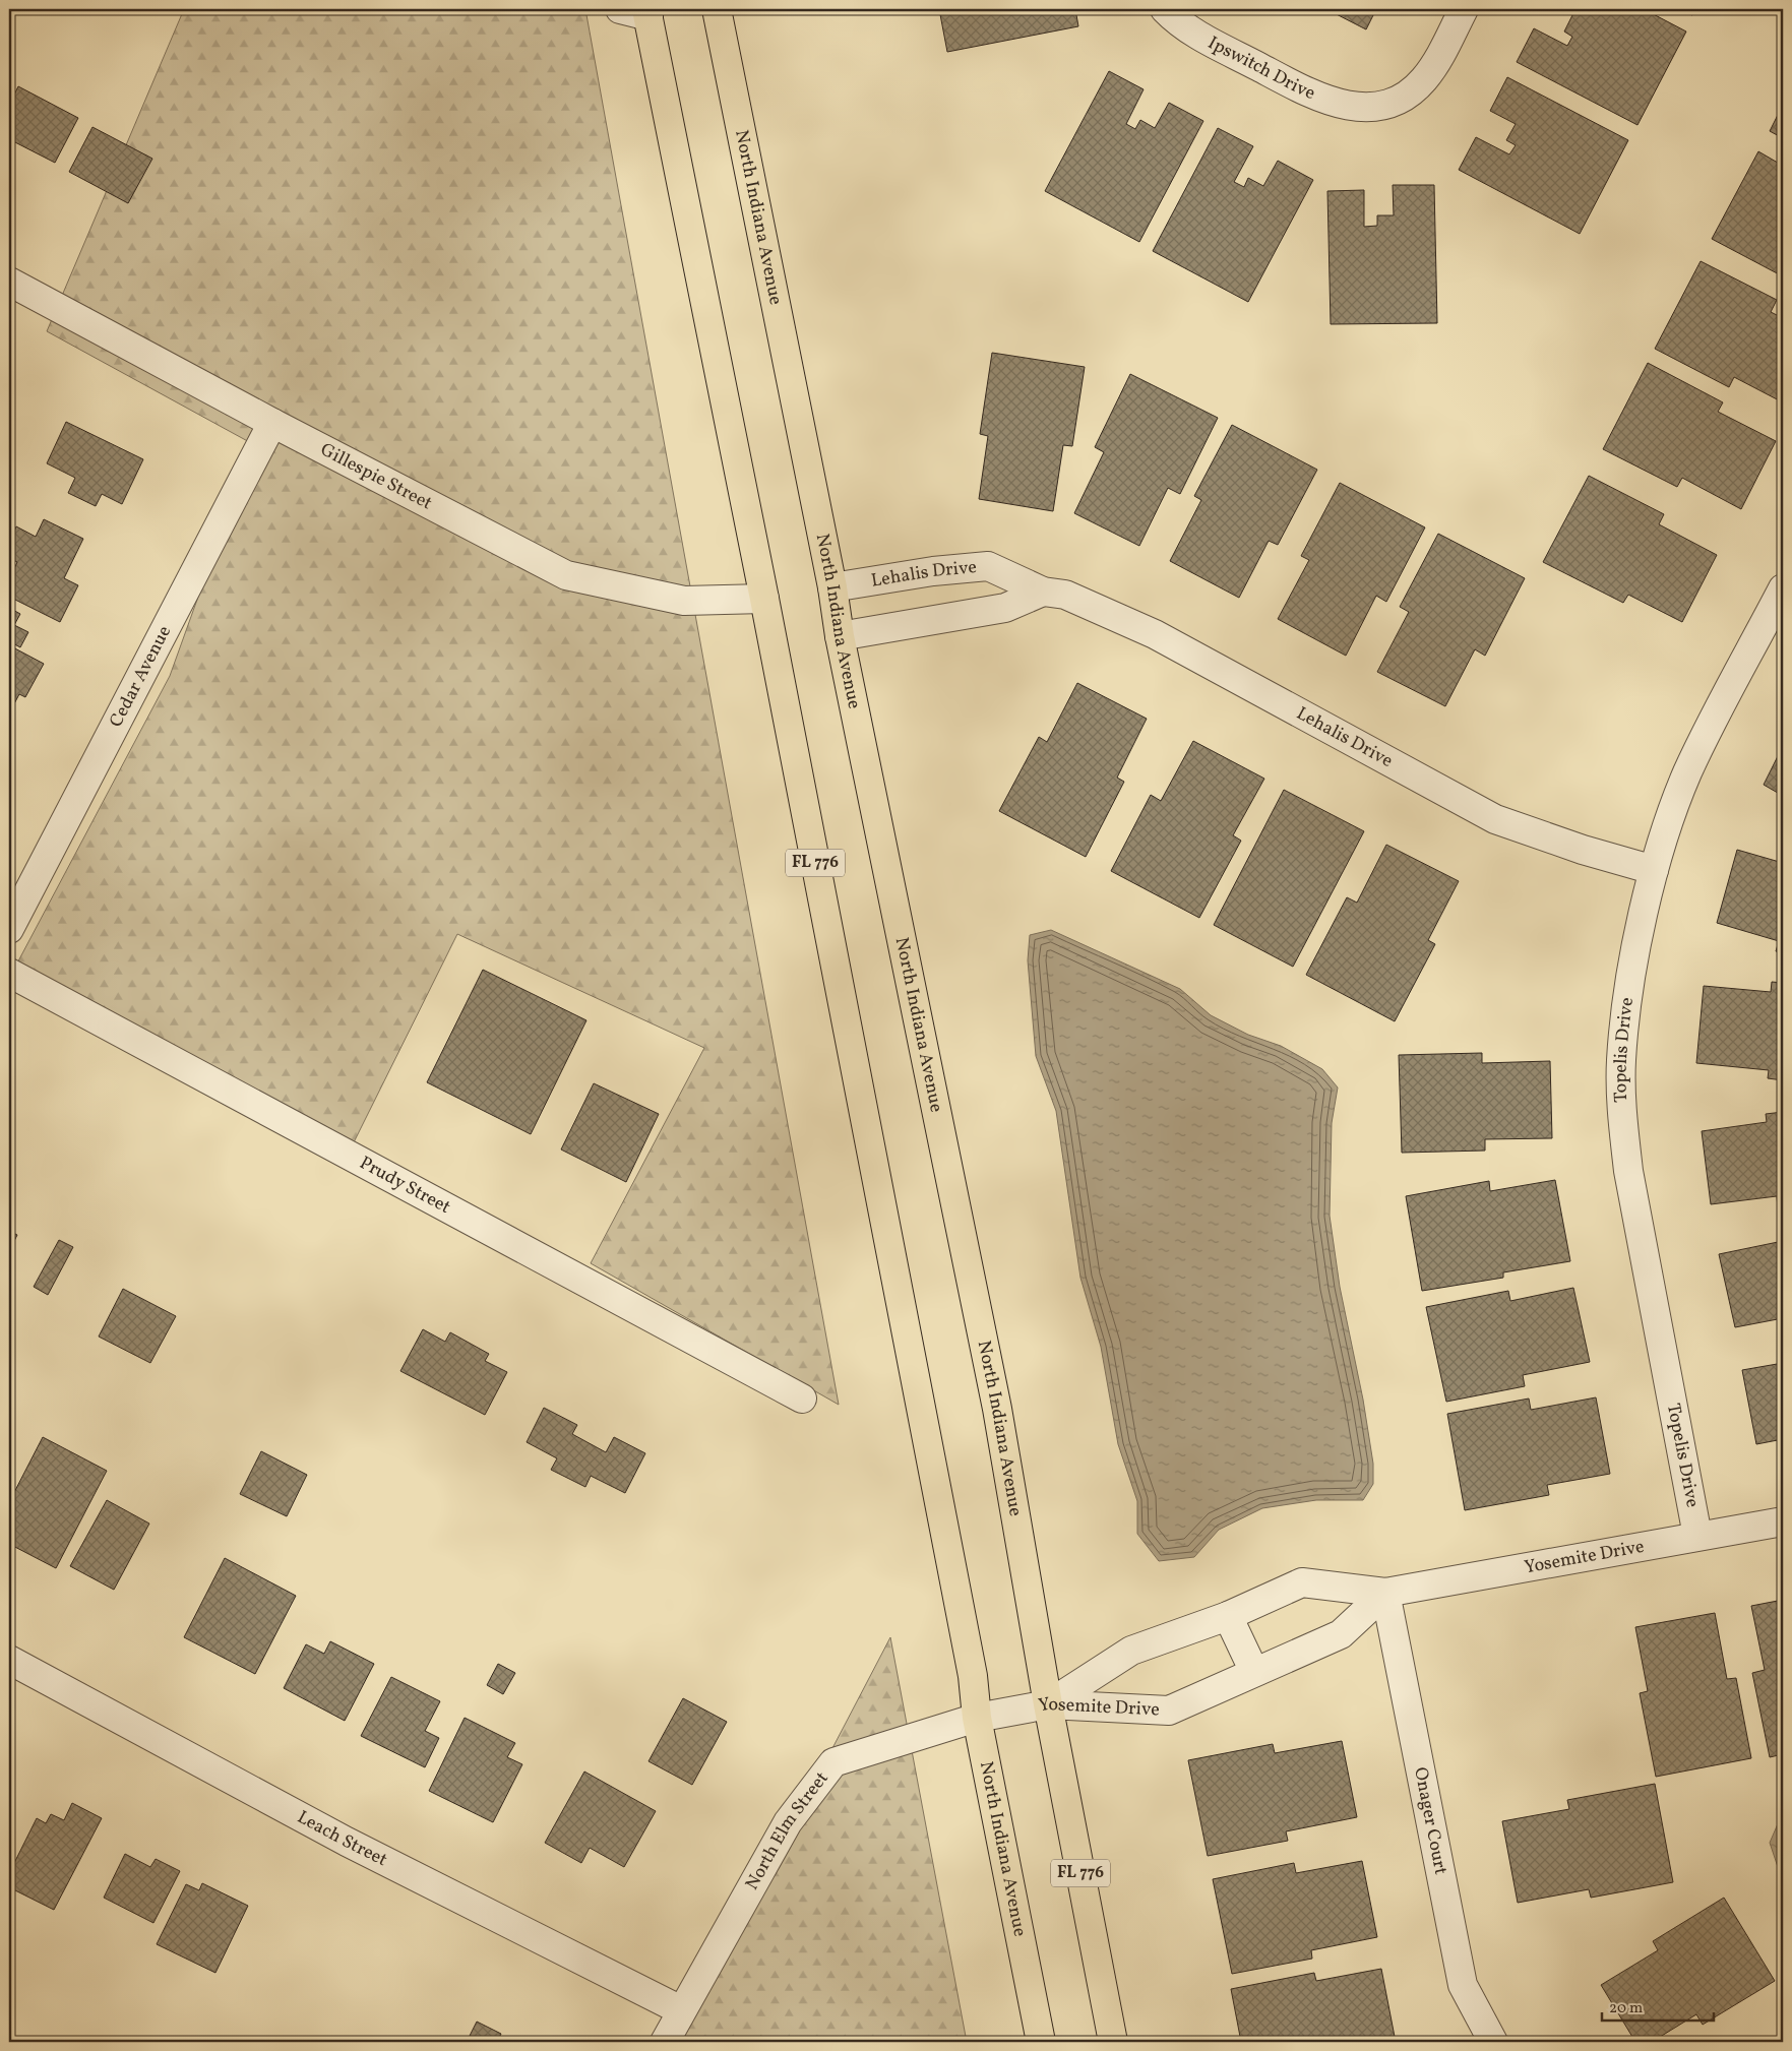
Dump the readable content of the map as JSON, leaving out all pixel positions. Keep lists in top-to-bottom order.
{
  "streets": {
    "main road": ["North Indiana Avenue", "FL 776"],
    "street": [
      "Ipswitch Drive",
      "Gillespie Street",
      "Lehalis Drive",
      "Cedar Avenue",
      "Topelis Drive",
      "Prudy Street",
      "Yosemite Drive",
      "Onager Court",
      "North Elm Street",
      "Leach Street"
    ]
  },
  "crossings": [
    ["North Indiana Avenue", "Gillespie Street"],
    ["North Indiana Avenue", "Lehalis Drive"],
    ["North Indiana Avenue", "Yosemite Drive"],
    ["North Indiana Avenue", "North Elm Street"],
    ["Gillespie Street", "Cedar Avenue"],
    ["Lehalis Drive", "Topelis Drive"],
    ["Topelis Drive", "Yosemite Drive"],
    ["Yosemite Drive", "Onager Court"],
    ["Yosemite Drive", "North Elm Street"],
    ["North Elm Street", "Leach Street"]
  ],
  "scale_bar": "20 m"
}
